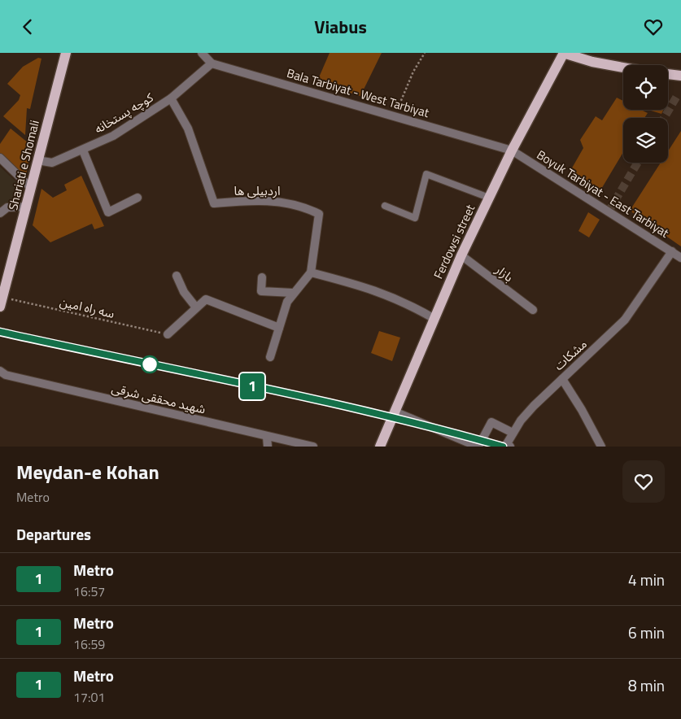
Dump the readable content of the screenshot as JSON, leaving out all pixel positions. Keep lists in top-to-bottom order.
{
  "streets": {
    "main road": ["Shariati e Shomali", "Ferdowsi street"],
    "street": [
      "Bala Tarbiyat - West Tarbiyat",
      "کوچه پستخانه",
      "اردبیلی ها",
      "Boyuk Tarbiyat - East Tarbiyat",
      "بازار",
      "مشکات",
      "شهید محققی شرقی"
    ],
    "path": ["سه راه امین"]
  },
  "crossings": [
    ["Bala Tarbiyat - West Tarbiyat", "کوچه پستخانه"],
    ["Bala Tarbiyat - West Tarbiyat", "Boyuk Tarbiyat - East Tarbiyat"],
    ["Bala Tarbiyat - West Tarbiyat", "Ferdowsi street"],
    ["کوچه پستخانه", "Shariati e Shomali"],
    ["کوچه پستخانه", "اردبیلی ها"],
    ["Shariati e Shomali", "سه راه امین"],
    ["Boyuk Tarbiyat - East Tarbiyat", "Ferdowsi street"],
    ["Boyuk Tarbiyat - East Tarbiyat", "مشکات"],
    ["Ferdowsi street", "بازار"]
  ],
  "lines": ["metro line 1"],
  "page": {
    "header": "Viabus",
    "on_map": "1",
    "heading": [
      ["Meydan-e Kohan", "Metro"],
      "Departures"
    ],
    "list": [
      {
        "mark": "1",
        "name": "Metro",
        "note": "16:57",
        "value": "4 min"
      },
      {
        "mark": "1",
        "name": "Metro",
        "note": "16:59",
        "value": "6 min"
      },
      {
        "mark": "1",
        "name": "Metro",
        "note": "17:01",
        "value": "8 min"
      }
    ]
  }
}
